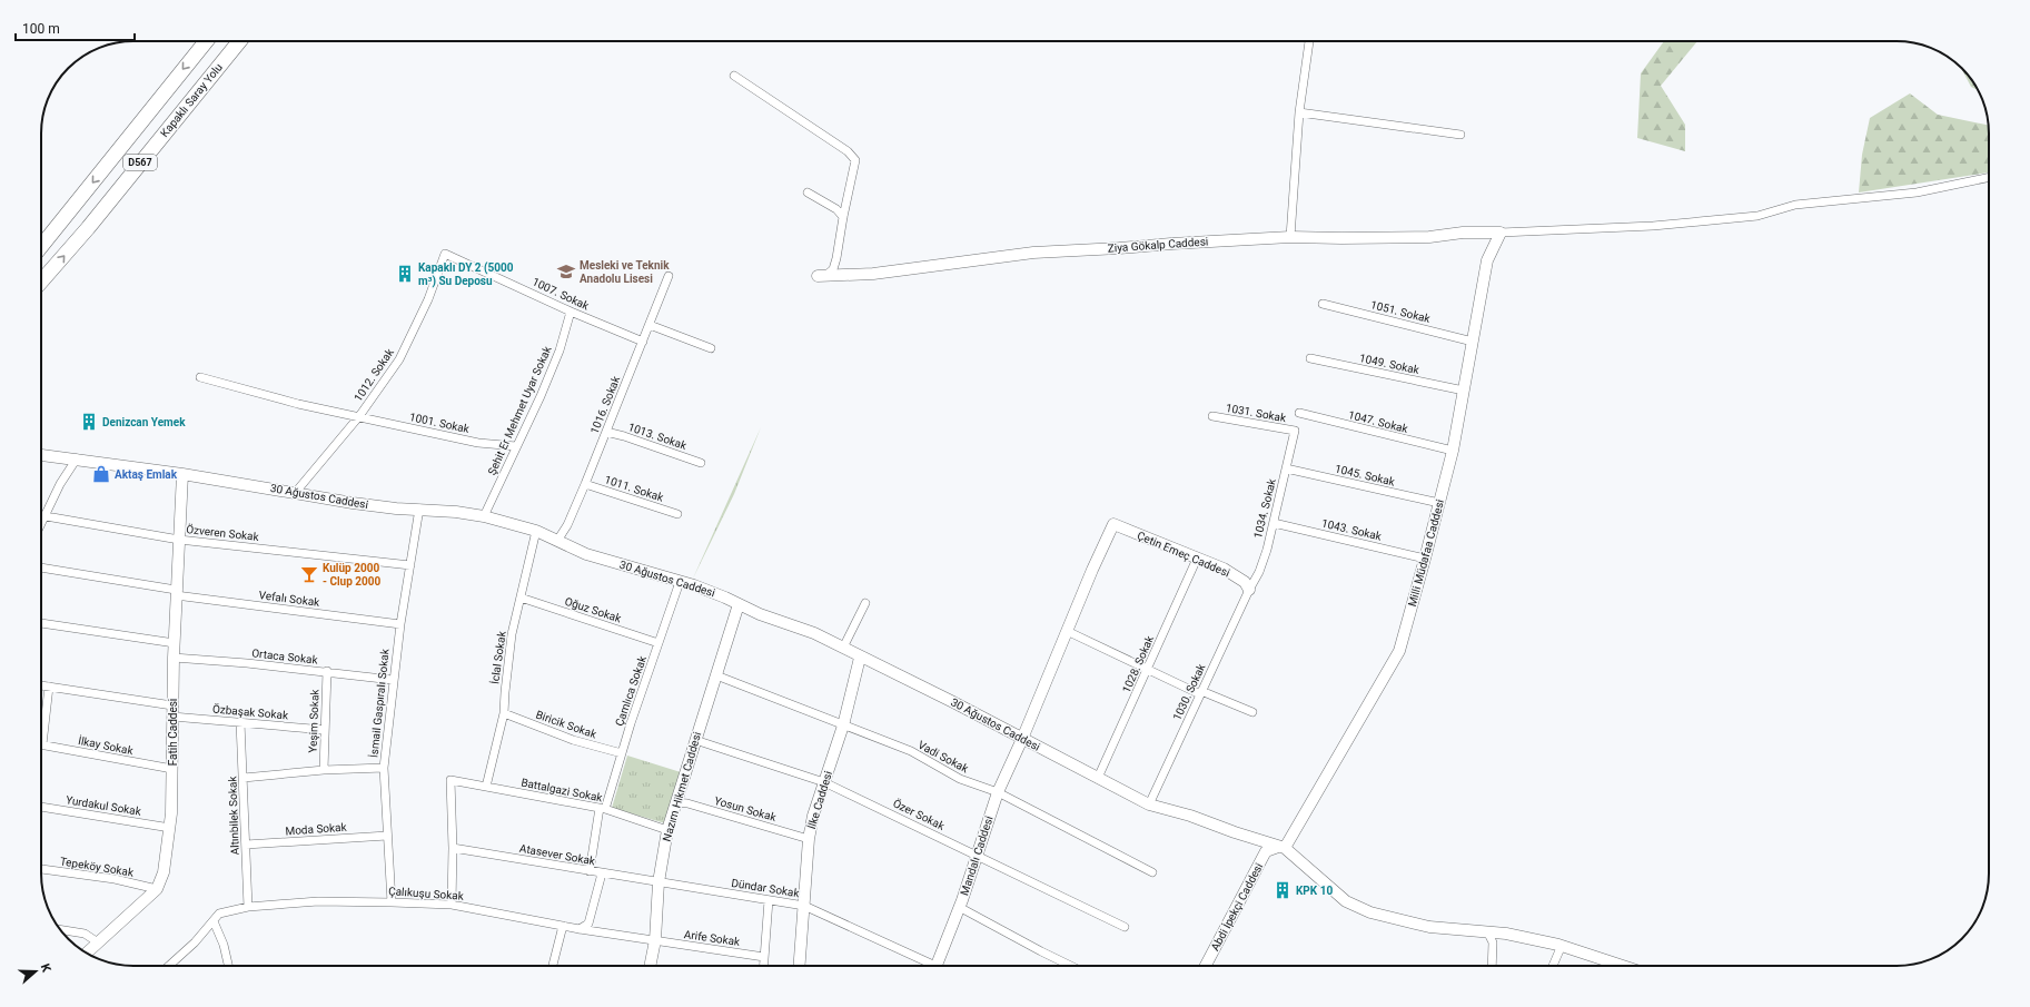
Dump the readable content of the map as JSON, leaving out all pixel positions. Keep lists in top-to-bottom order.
{
  "streets": {
    "highway": ["Kapaklı Saray Yolu", "D567"],
    "street": [
      "Ziya Gökalp Caddesi",
      "1007. Sokak",
      "1051. Sokak",
      "1049. Sokak",
      "1012. Sokak",
      "1016. Sokak",
      "Şehit Er Mehmet Uyar Sokak",
      "1031. Sokak",
      "1047. Sokak",
      "1001. Sokak",
      "1013. Sokak",
      "1045. Sokak",
      "1011. Sokak",
      "30 Ağustos Caddesi",
      "1034. Sokak",
      "1043. Sokak",
      "Özveren Sokak",
      "Milli Müdafaa Caddesi",
      "Çetin Emeç Caddesi",
      "Vefalı Sokak",
      "Oğuz Sokak",
      "Ortaca Sokak",
      "İclal Sokak",
      "1028. Sokak",
      "Çamlıca Sokak",
      "1030. Sokak",
      "İsmail Gaspıralı Sokak",
      "Özbaşak Sokak",
      "Yeşim Sokak",
      "Biricik Sokak",
      "Fatih Caddesi",
      "İlkay Sokak",
      "Vadi Sokak",
      "Nazım Hikmet Caddesi",
      "Battalgazi Sokak",
      "İlke Caddesi",
      "Yurdakul Sokak",
      "Yosun Sokak",
      "Özer Sokak",
      "Altınbilek Sokak",
      "Moda Sokak",
      "Atasever Sokak",
      "Mandalı Caddesi",
      "Tepeköy Sokak",
      "Dündar Sokak",
      "Çalıkuşu Sokak",
      "Abdi İpekçi Caddesi",
      "Arife Sokak"
    ]
  },
  "crossings": [
    ["Ziya Gökalp Caddesi", "Milli Müdafaa Caddesi"],
    ["1007. Sokak", "1012. Sokak"],
    ["1007. Sokak", "1016. Sokak"],
    ["1007. Sokak", "Şehit Er Mehmet Uyar Sokak"],
    ["1051. Sokak", "Milli Müdafaa Caddesi"],
    ["1049. Sokak", "Milli Müdafaa Caddesi"],
    ["1012. Sokak", "1001. Sokak"],
    ["1012. Sokak", "30 Ağustos Caddesi"],
    ["1016. Sokak", "1013. Sokak"],
    ["1016. Sokak", "1011. Sokak"],
    ["1016. Sokak", "30 Ağustos Caddesi"],
    ["Şehit Er Mehmet Uyar Sokak", "1001. Sokak"],
    ["Şehit Er Mehmet Uyar Sokak", "30 Ağustos Caddesi"],
    ["1031. Sokak", "1034. Sokak"],
    ["1047. Sokak", "Milli Müdafaa Caddesi"],
    ["1045. Sokak", "1034. Sokak"],
    ["1045. Sokak", "Milli Müdafaa Caddesi"],
    ["30 Ağustos Caddesi", "Milli Müdafaa Caddesi"],
    ["30 Ağustos Caddesi", "İclal Sokak"],
    ["30 Ağustos Caddesi", "1028. Sokak"],
    ["30 Ağustos Caddesi", "Çamlıca Sokak"],
    ["30 Ağustos Caddesi", "1030. Sokak"],
    ["30 Ağustos Caddesi", "İsmail Gaspıralı Sokak"],
    ["30 Ağustos Caddesi", "Fatih Caddesi"],
    ["30 Ağustos Caddesi", "Nazım Hikmet Caddesi"],
    ["30 Ağustos Caddesi", "İlke Caddesi"],
    ["30 Ağustos Caddesi", "Mandalı Caddesi"],
    ["30 Ağustos Caddesi", "Abdi İpekçi Caddesi"],
    ["1034. Sokak", "1043. Sokak"],
    ["1034. Sokak", "Çetin Emeç Caddesi"],
    ["1034. Sokak", "1030. Sokak"],
    ["1043. Sokak", "Milli Müdafaa Caddesi"],
    ["Özveren Sokak", "İsmail Gaspıralı Sokak"],
    ["Özveren Sokak", "Fatih Caddesi"],
    ["Milli Müdafaa Caddesi", "Abdi İpekçi Caddesi"],
    ["Çetin Emeç Caddesi", "1028. Sokak"],
    ["Çetin Emeç Caddesi", "1030. Sokak"],
    ["Çetin Emeç Caddesi", "Mandalı Caddesi"],
    ["Vefalı Sokak", "İsmail Gaspıralı Sokak"],
    ["Vefalı Sokak", "Fatih Caddesi"],
    ["Oğuz Sokak", "İclal Sokak"],
    ["Oğuz Sokak", "Çamlıca Sokak"],
    ["Ortaca Sokak", "İsmail Gaspıralı Sokak"],
    ["Ortaca Sokak", "Yeşim Sokak"],
    ["Ortaca Sokak", "Fatih Caddesi"],
    ["İclal Sokak", "Biricik Sokak"],
    ["İclal Sokak", "Battalgazi Sokak"],
    ["Çamlıca Sokak", "Biricik Sokak"],
    ["Çamlıca Sokak", "Battalgazi Sokak"],
    ["Çamlıca Sokak", "Atasever Sokak"],
    ["İsmail Gaspıralı Sokak", "Moda Sokak"],
    ["İsmail Gaspıralı Sokak", "Çalıkuşu Sokak"],
    ["Özbaşak Sokak", "Yeşim Sokak"],
    ["Özbaşak Sokak", "Fatih Caddesi"],
    ["Özbaşak Sokak", "Altınbilek Sokak"],
    ["Fatih Caddesi", "İlkay Sokak"],
    ["Fatih Caddesi", "Yurdakul Sokak"],
    ["Fatih Caddesi", "Tepeköy Sokak"],
    ["Vadi Sokak", "Nazım Hikmet Caddesi"],
    ["Vadi Sokak", "İlke Caddesi"],
    ["Vadi Sokak", "Mandalı Caddesi"],
    ["Nazım Hikmet Caddesi", "Battalgazi Sokak"],
    ["Nazım Hikmet Caddesi", "Yosun Sokak"],
    ["Nazım Hikmet Caddesi", "Özer Sokak"],
    ["Nazım Hikmet Caddesi", "Atasever Sokak"],
    ["Nazım Hikmet Caddesi", "Dündar Sokak"],
    ["Nazım Hikmet Caddesi", "Çalıkuşu Sokak"],
    ["Nazım Hikmet Caddesi", "Arife Sokak"],
    ["Battalgazi Sokak", "Atasever Sokak"],
    ["İlke Caddesi", "Yosun Sokak"],
    ["İlke Caddesi", "Özer Sokak"],
    ["İlke Caddesi", "Dündar Sokak"],
    ["Özer Sokak", "Mandalı Caddesi"],
    ["Altınbilek Sokak", "Moda Sokak"],
    ["Altınbilek Sokak", "Çalıkuşu Sokak"],
    ["Atasever Sokak", "Dündar Sokak"],
    ["Çalıkuşu Sokak", "Arife Sokak"]
  ],
  "places": {
    "school or university": ["Mesleki ve Teknik Anadolu Lisesi"],
    "building": ["Kapaklı DY 2 (5000 m³) Su Deposu", "Denizcan Yemek", "KPK 10"],
    "shop": ["Aktaş Emlak"],
    "bar": ["Kulüp 2000 - Clup 2000"]
  },
  "scale_bar": "100 m",
  "north": "right"
}
